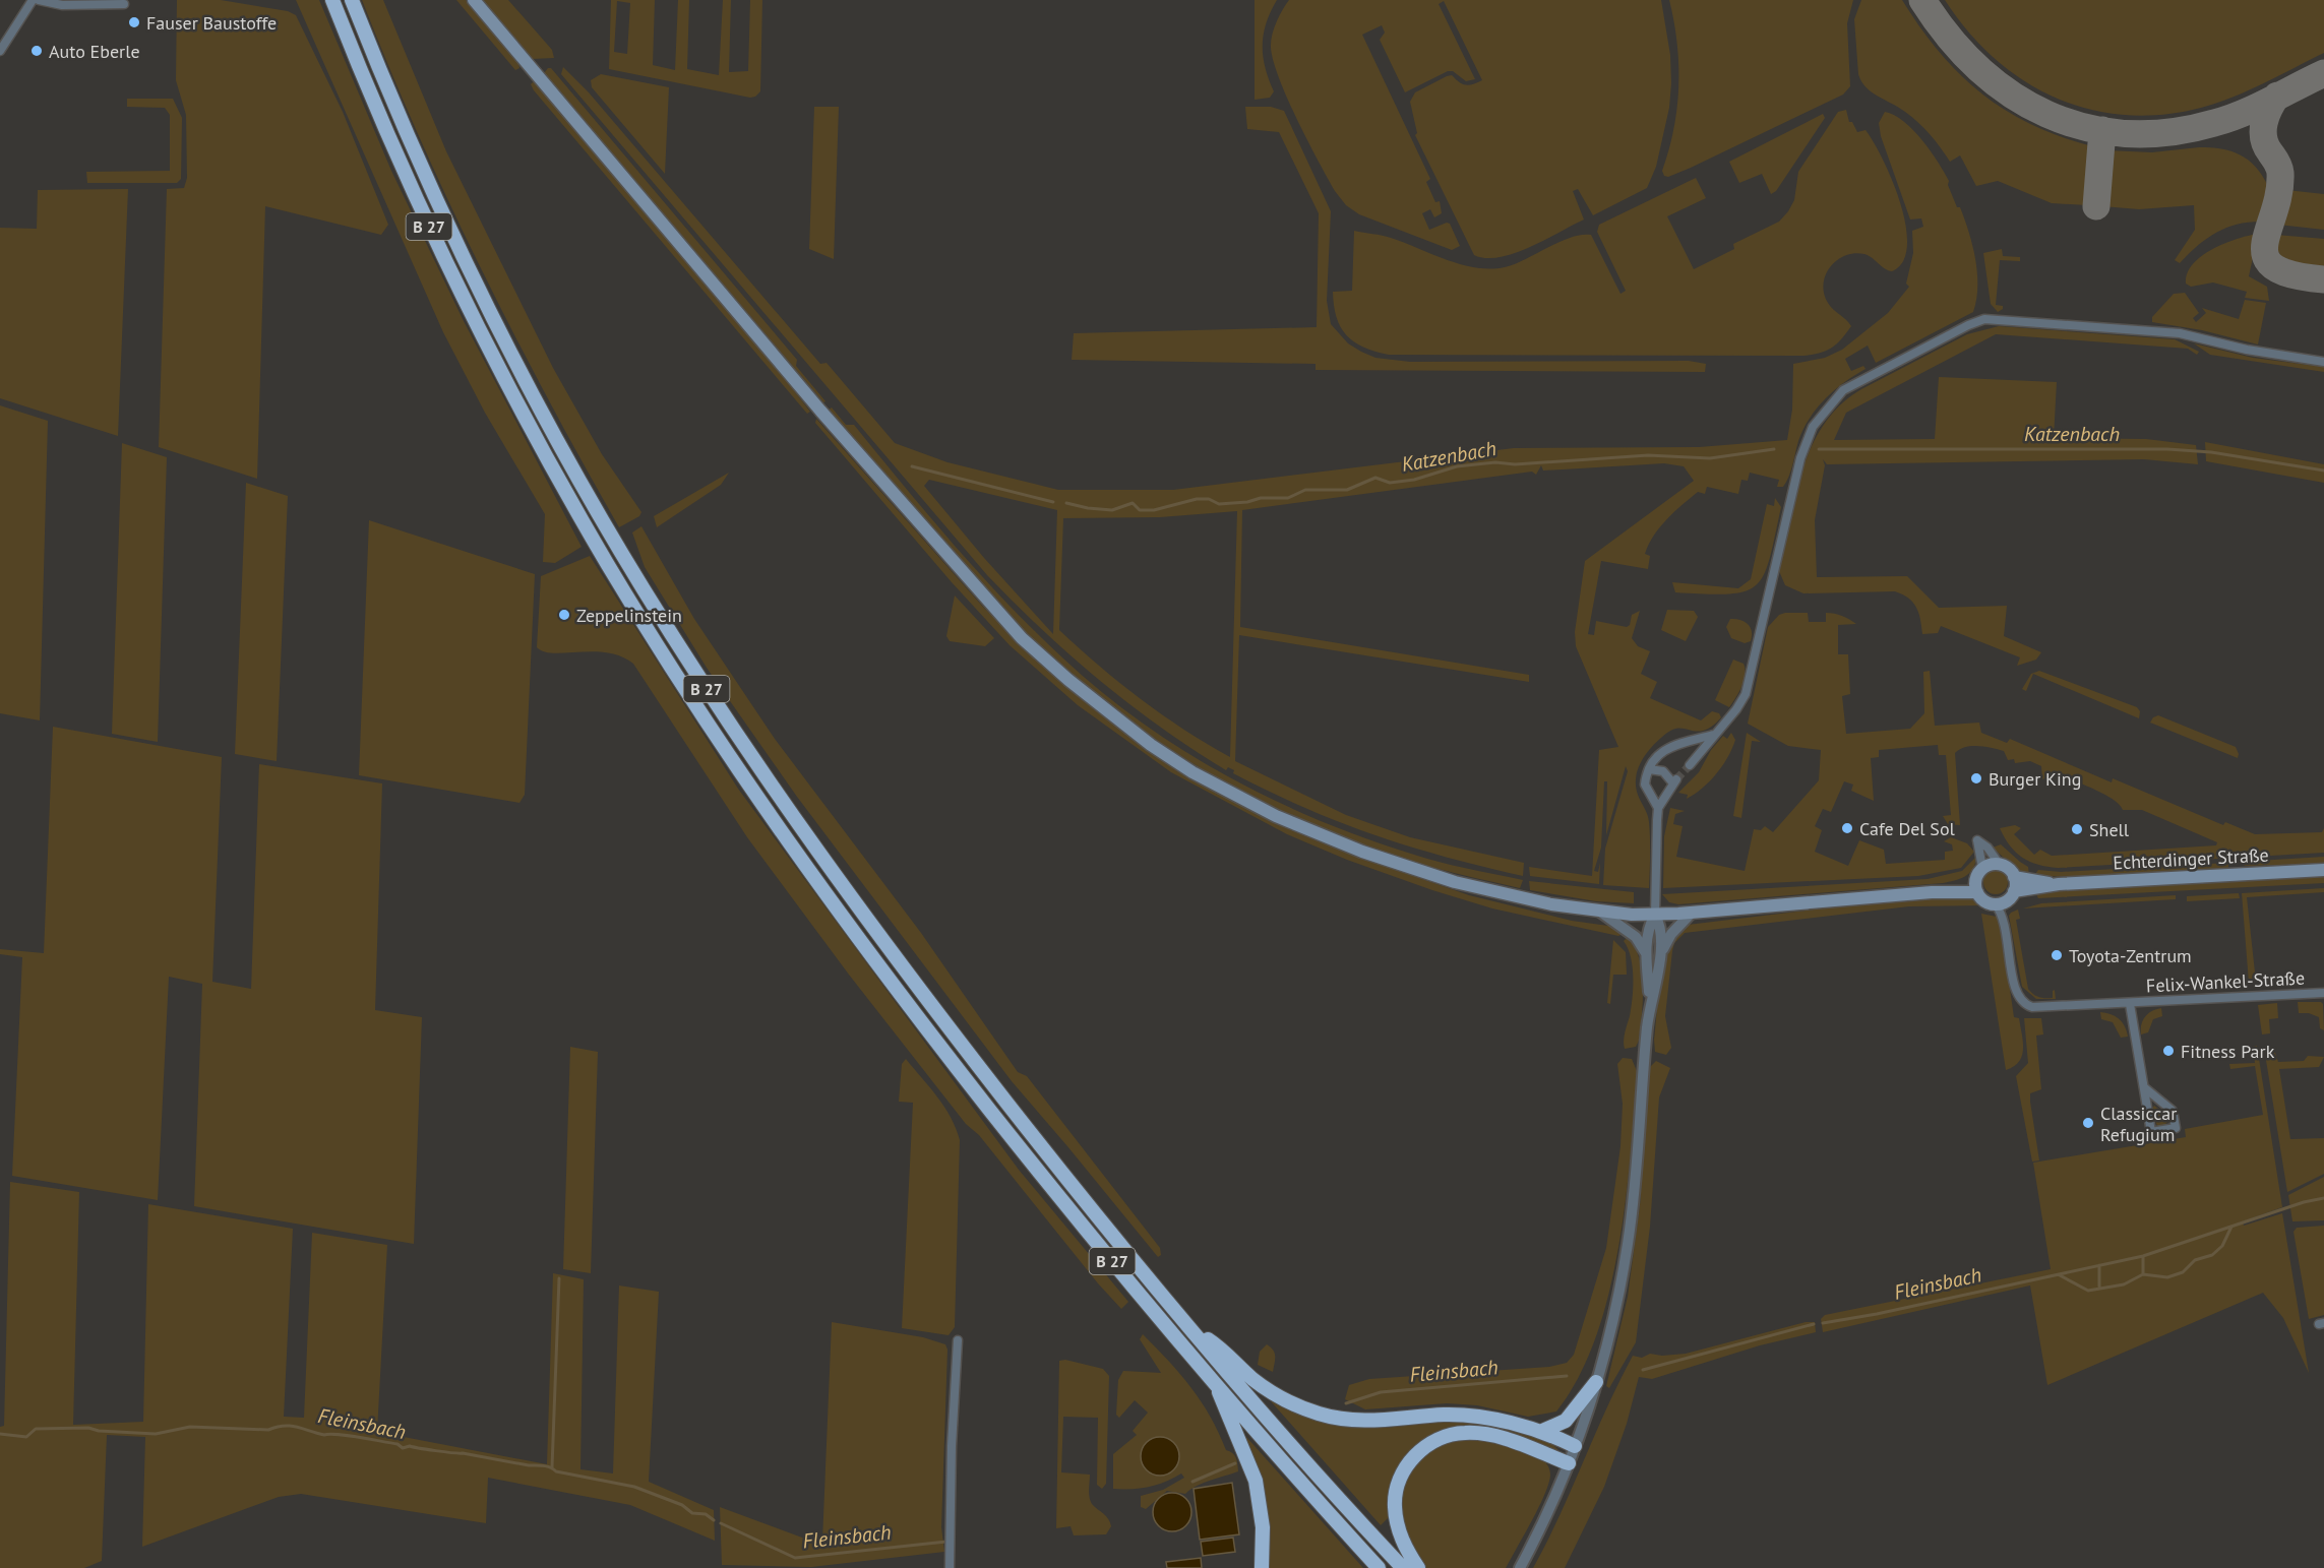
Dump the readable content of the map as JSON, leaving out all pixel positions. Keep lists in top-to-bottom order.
{
  "streets": {
    "highway": ["B 27"],
    "main road": ["Echterdinger Straße"],
    "street": ["Felix-Wankel-Straße"]
  },
  "crossings": [
    ["Echterdinger Straße", "Felix-Wankel-Straße"]
  ],
  "water": ["Katzenbach", "Fleinsbach"],
  "places": [
    "Fauser Baustoffe",
    "Auto Eberle",
    "Zeppelinstein",
    "Burger King",
    "Cafe Del Sol",
    "Shell",
    "Toyota-Zentrum",
    "Fitness Park",
    "Classiccar Refugium"
  ]
}
